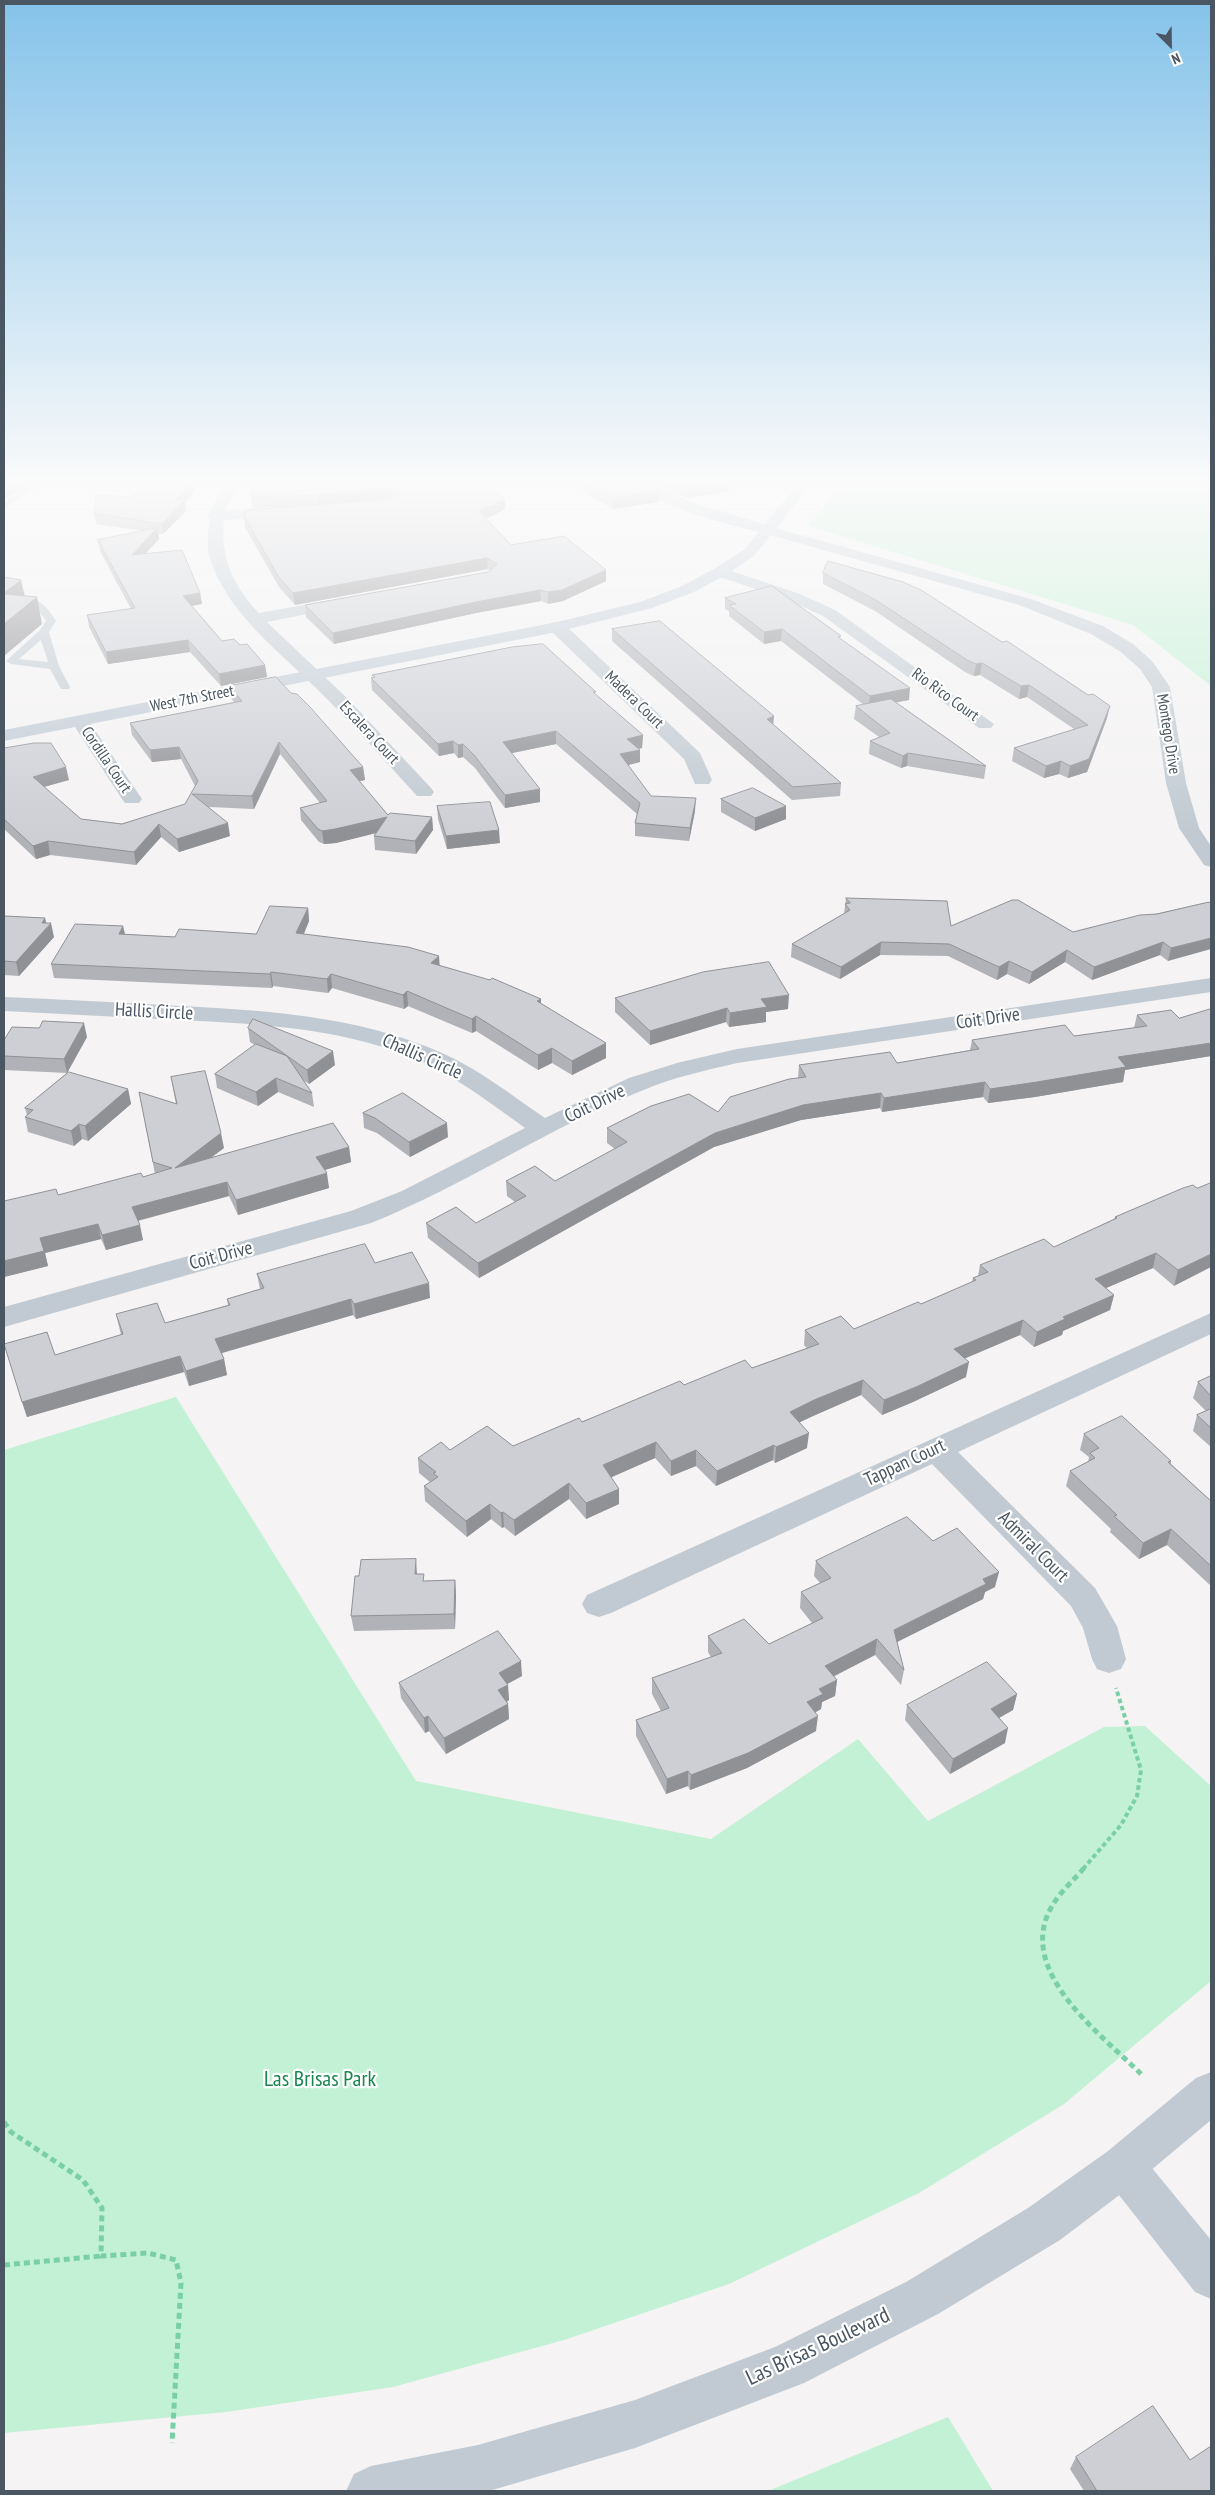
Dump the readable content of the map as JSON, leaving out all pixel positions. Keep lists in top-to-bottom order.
{
  "streets": {
    "main road": ["West 7th Street"],
    "street": [
      "Rio Rico Court",
      "Madera Court",
      "Escalera Court",
      "Montego Drive",
      "Cordilla Court",
      "Hallis Circle",
      "Coit Drive",
      "Challis Circle",
      "Tappan Court",
      "Admiral Court",
      "Las Brisas Boulevard"
    ]
  },
  "crossings": [
    ["West 7th Street", "Madera Court"],
    ["West 7th Street", "Escalera Court"],
    ["West 7th Street", "Cordilla Court"],
    ["Hallis Circle", "Challis Circle"],
    ["Coit Drive", "Challis Circle"],
    ["Tappan Court", "Admiral Court"]
  ],
  "parks": ["Las Brisas Park"],
  "north": "bottom right"
}
